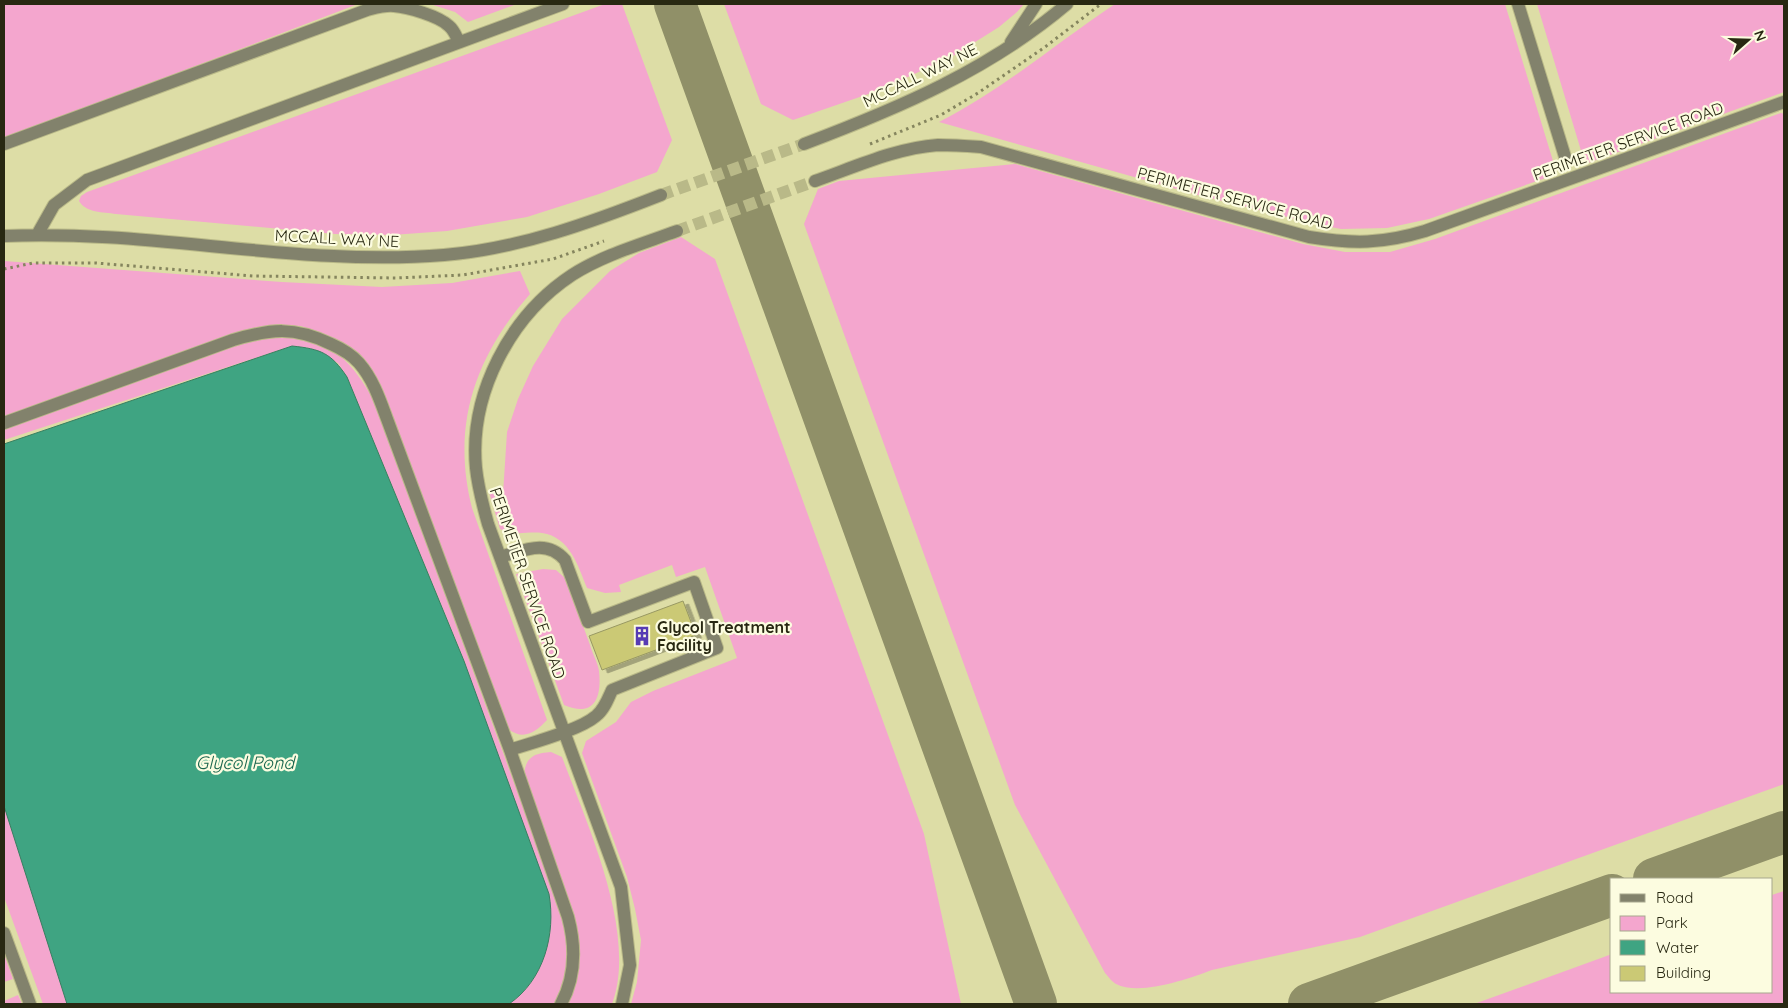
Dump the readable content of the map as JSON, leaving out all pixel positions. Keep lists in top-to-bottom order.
{
  "streets": {
    "street": ["MCCALL WAY NE", "PERIMETER SERVICE ROAD"]
  },
  "water": ["Glycol Pond"],
  "places": {
    "building": ["Glycol Treatment Facility"]
  },
  "legend": [
    "Road",
    "Park",
    "Water",
    "Building"
  ],
  "north": "right"
}
